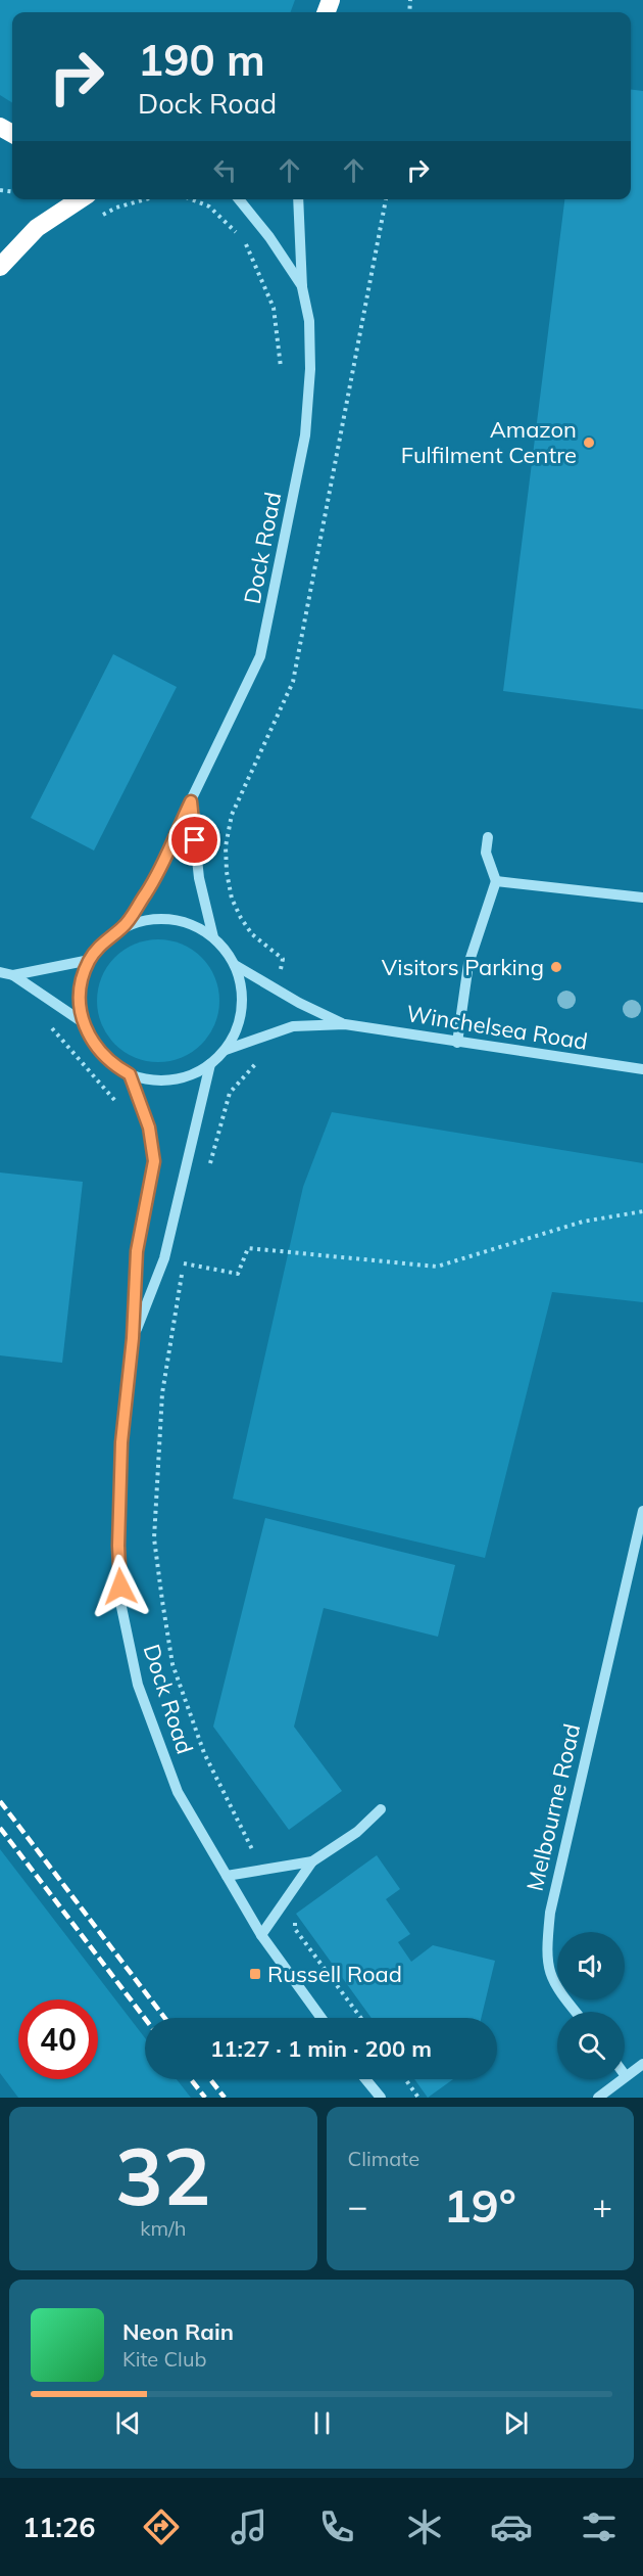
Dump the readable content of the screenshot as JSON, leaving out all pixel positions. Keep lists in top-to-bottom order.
{
  "streets": {
    "street": ["Dock Road", "Winchelsea Road", "Melbourne Road"]
  },
  "crossings": [
    ["Dock Road", "Winchelsea Road"]
  ],
  "places": {
    "other": ["Amazon Fulfilment Centre", "Visitors Parking"],
    "transit": ["Russell Road"]
  },
  "page": {
    "turn": ["190 m", "Dock Road"],
    "limit": "40",
    "trip": "11:27 · 1 min · 200 m",
    "tile": [
      ["32", "km/h"],
      "Climate"
    ],
    "heat": ["−", "19°", "+"],
    "song": ["Neon Rain", "Kite Club"],
    "tabs": "11:26"
  }
}
